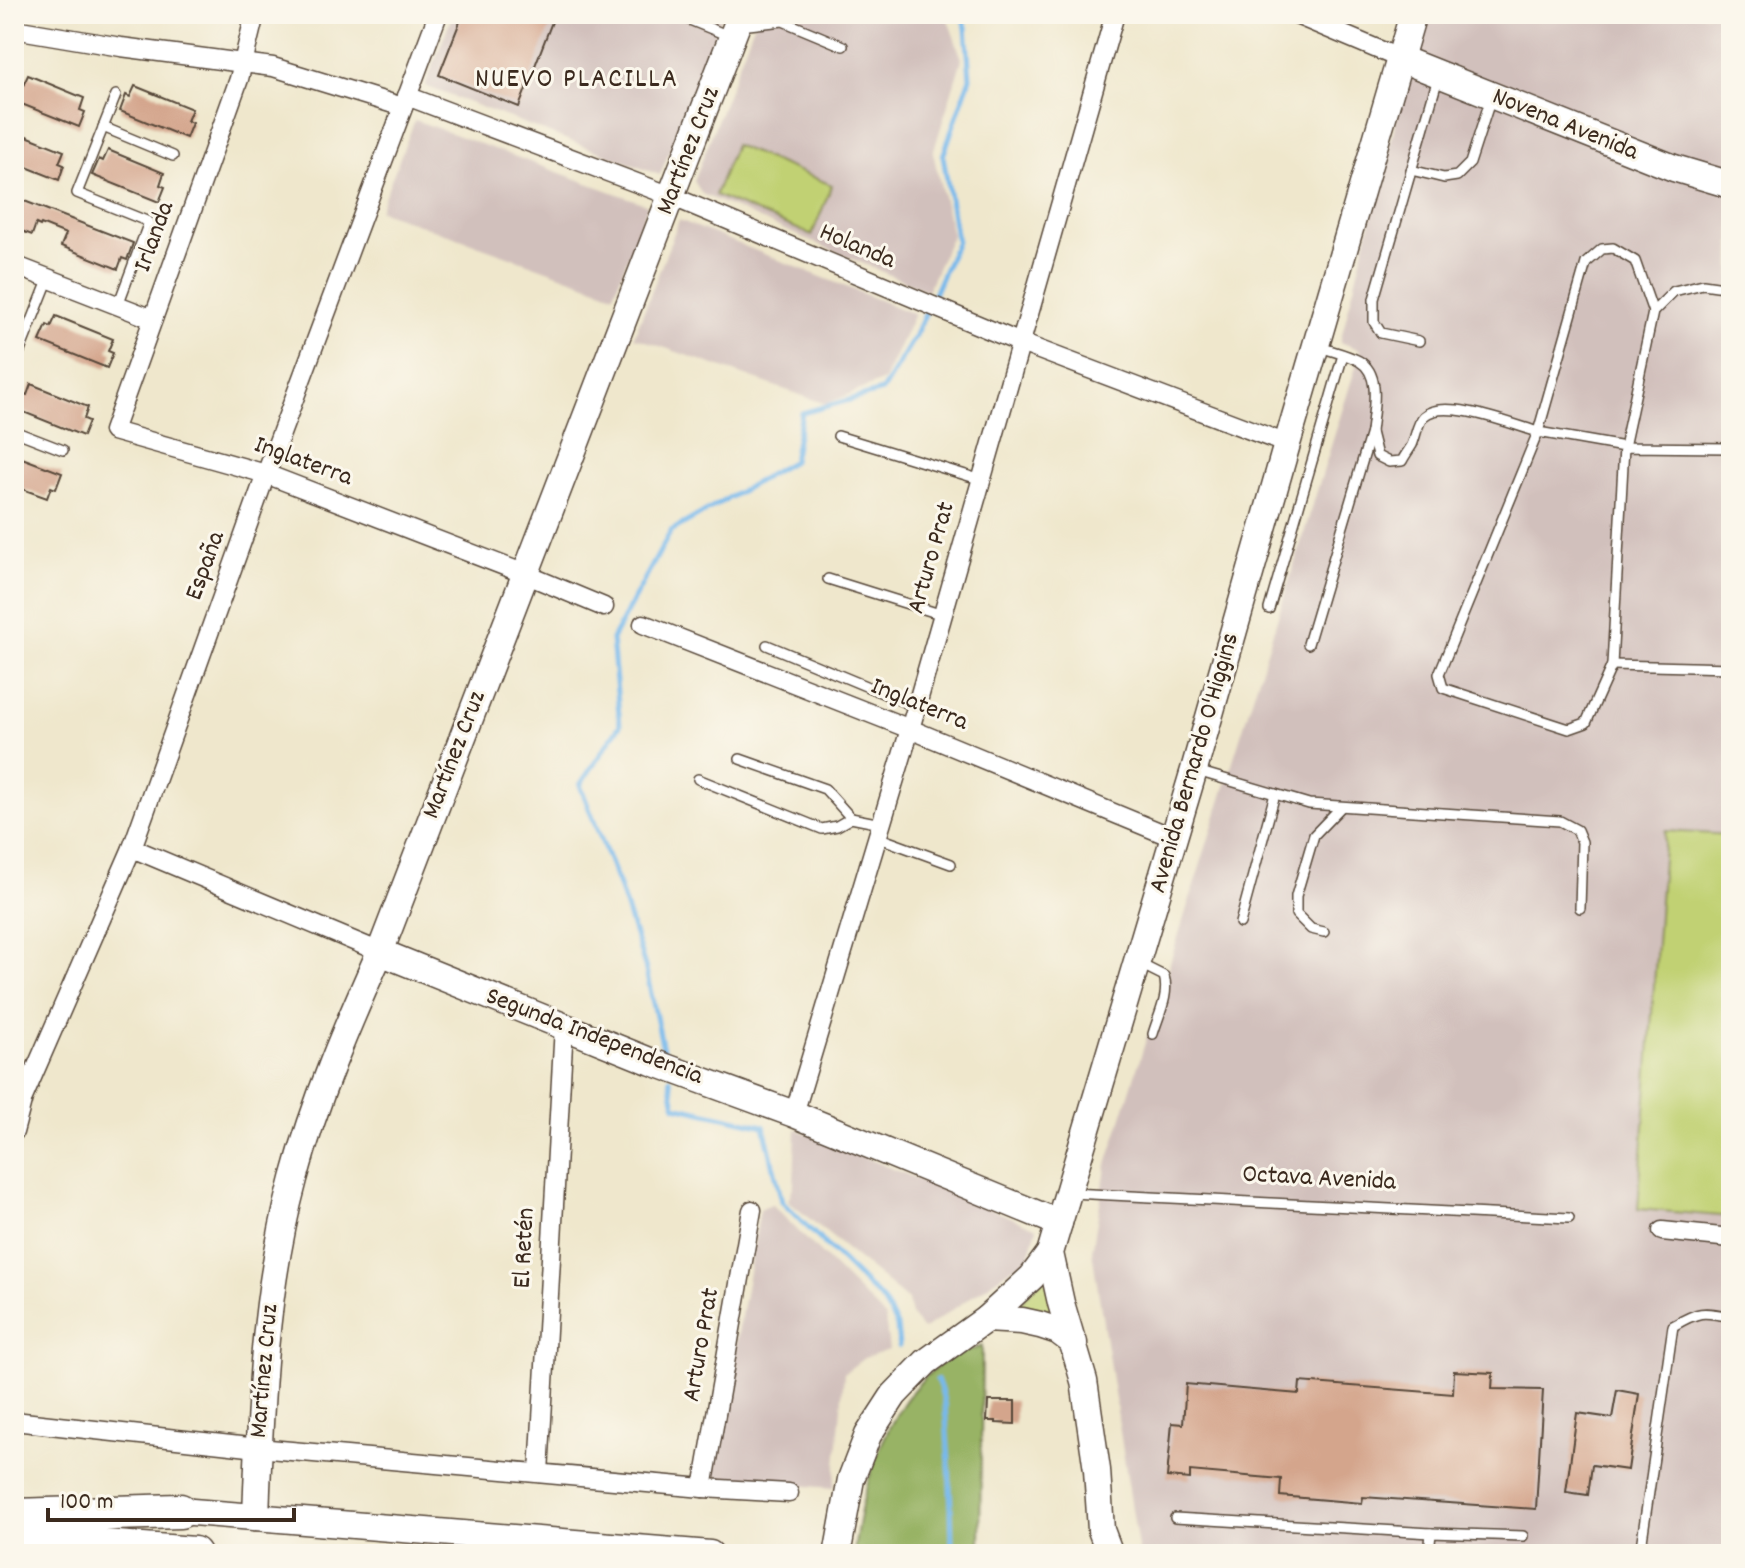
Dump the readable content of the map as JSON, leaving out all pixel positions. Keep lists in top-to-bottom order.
{
  "streets": {
    "street": [
      "Novena Avenida",
      "Martínez Cruz",
      "Irlanda",
      "Holanda",
      "Inglaterra",
      "Arturo Prat",
      "España",
      "Avenida Bernardo O'Higgins",
      "Segunda Independencia",
      "El Retén"
    ],
    "lane": ["Octava Avenida"]
  },
  "crossings": [
    ["Novena Avenida", "Avenida Bernardo O'Higgins"],
    ["Martínez Cruz", "Holanda"],
    ["Martínez Cruz", "Inglaterra"],
    ["Martínez Cruz", "Segunda Independencia"],
    ["Irlanda", "Holanda"],
    ["Irlanda", "Inglaterra"],
    ["Holanda", "Arturo Prat"],
    ["Holanda", "España"],
    ["Holanda", "Avenida Bernardo O'Higgins"],
    ["Inglaterra", "Arturo Prat"],
    ["Inglaterra", "España"],
    ["Inglaterra", "Avenida Bernardo O'Higgins"],
    ["Arturo Prat", "Segunda Independencia"],
    ["España", "Segunda Independencia"],
    ["Avenida Bernardo O'Higgins", "Segunda Independencia"],
    ["Avenida Bernardo O'Higgins", "Octava Avenida"],
    ["Segunda Independencia", "El Retén"]
  ],
  "districts": ["NUEVO PLACILLA"],
  "scale_bar": "100 m"
}
